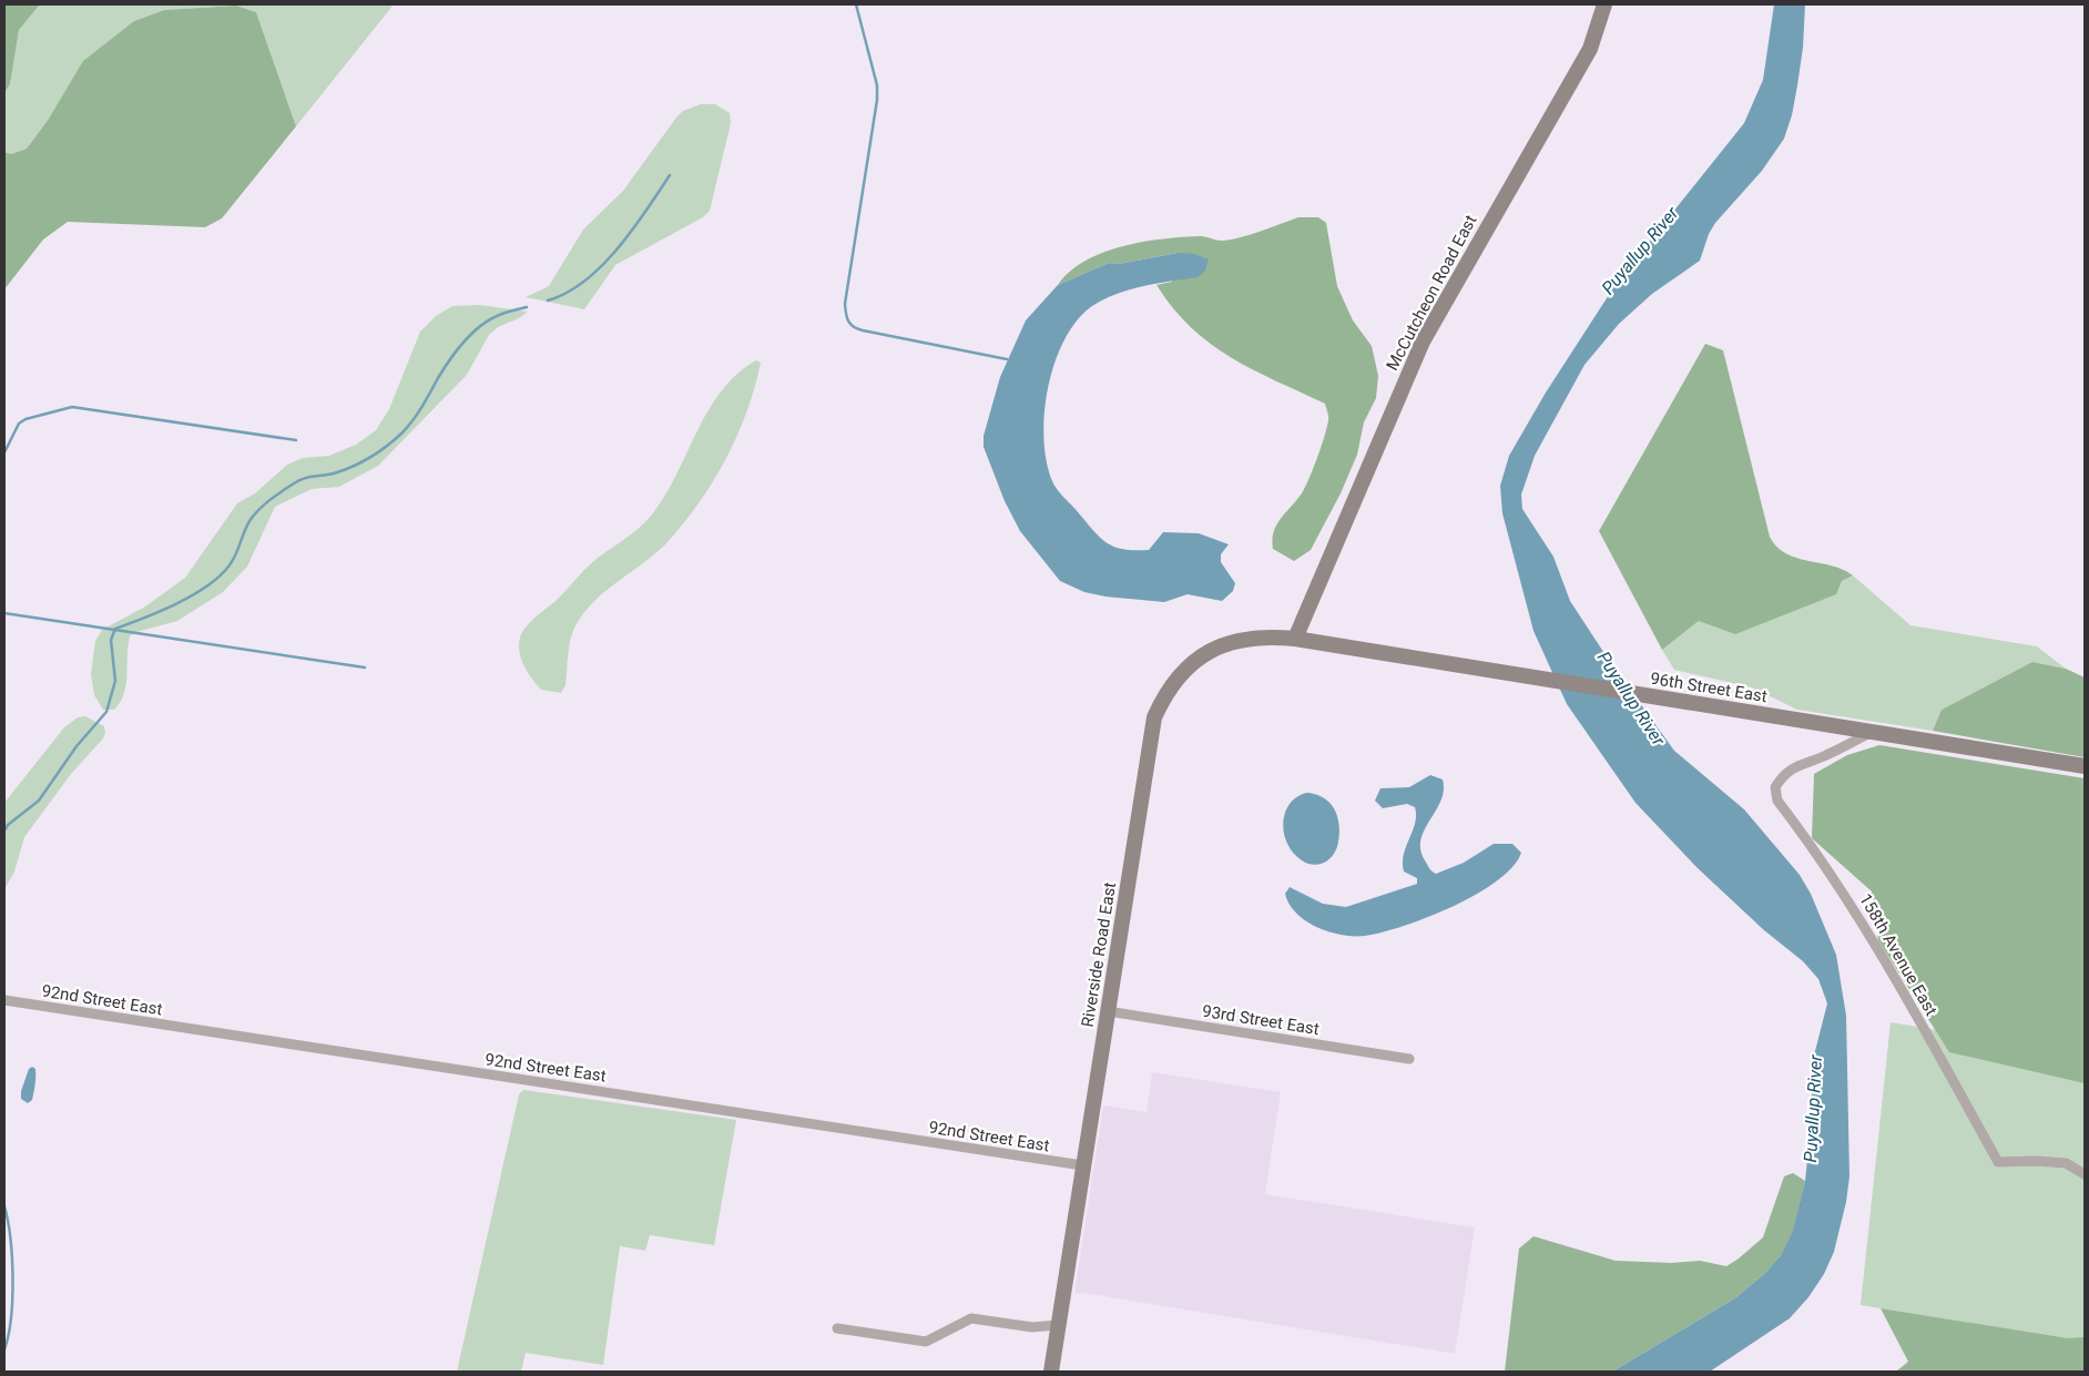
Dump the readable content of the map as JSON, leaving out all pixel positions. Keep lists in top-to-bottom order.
{
  "streets": {
    "street": [
      "McCutcheon Road East",
      "96th Street East",
      "Riverside Road East",
      "158th Avenue East",
      "92nd Street East",
      "93rd Street East"
    ]
  },
  "crossings": [
    ["McCutcheon Road East", "96th Street East"],
    ["McCutcheon Road East", "Riverside Road East"],
    ["96th Street East", "Riverside Road East"],
    ["96th Street East", "158th Avenue East"],
    ["Riverside Road East", "92nd Street East"],
    ["Riverside Road East", "93rd Street East"]
  ],
  "water": ["Puyallup River"]
}
